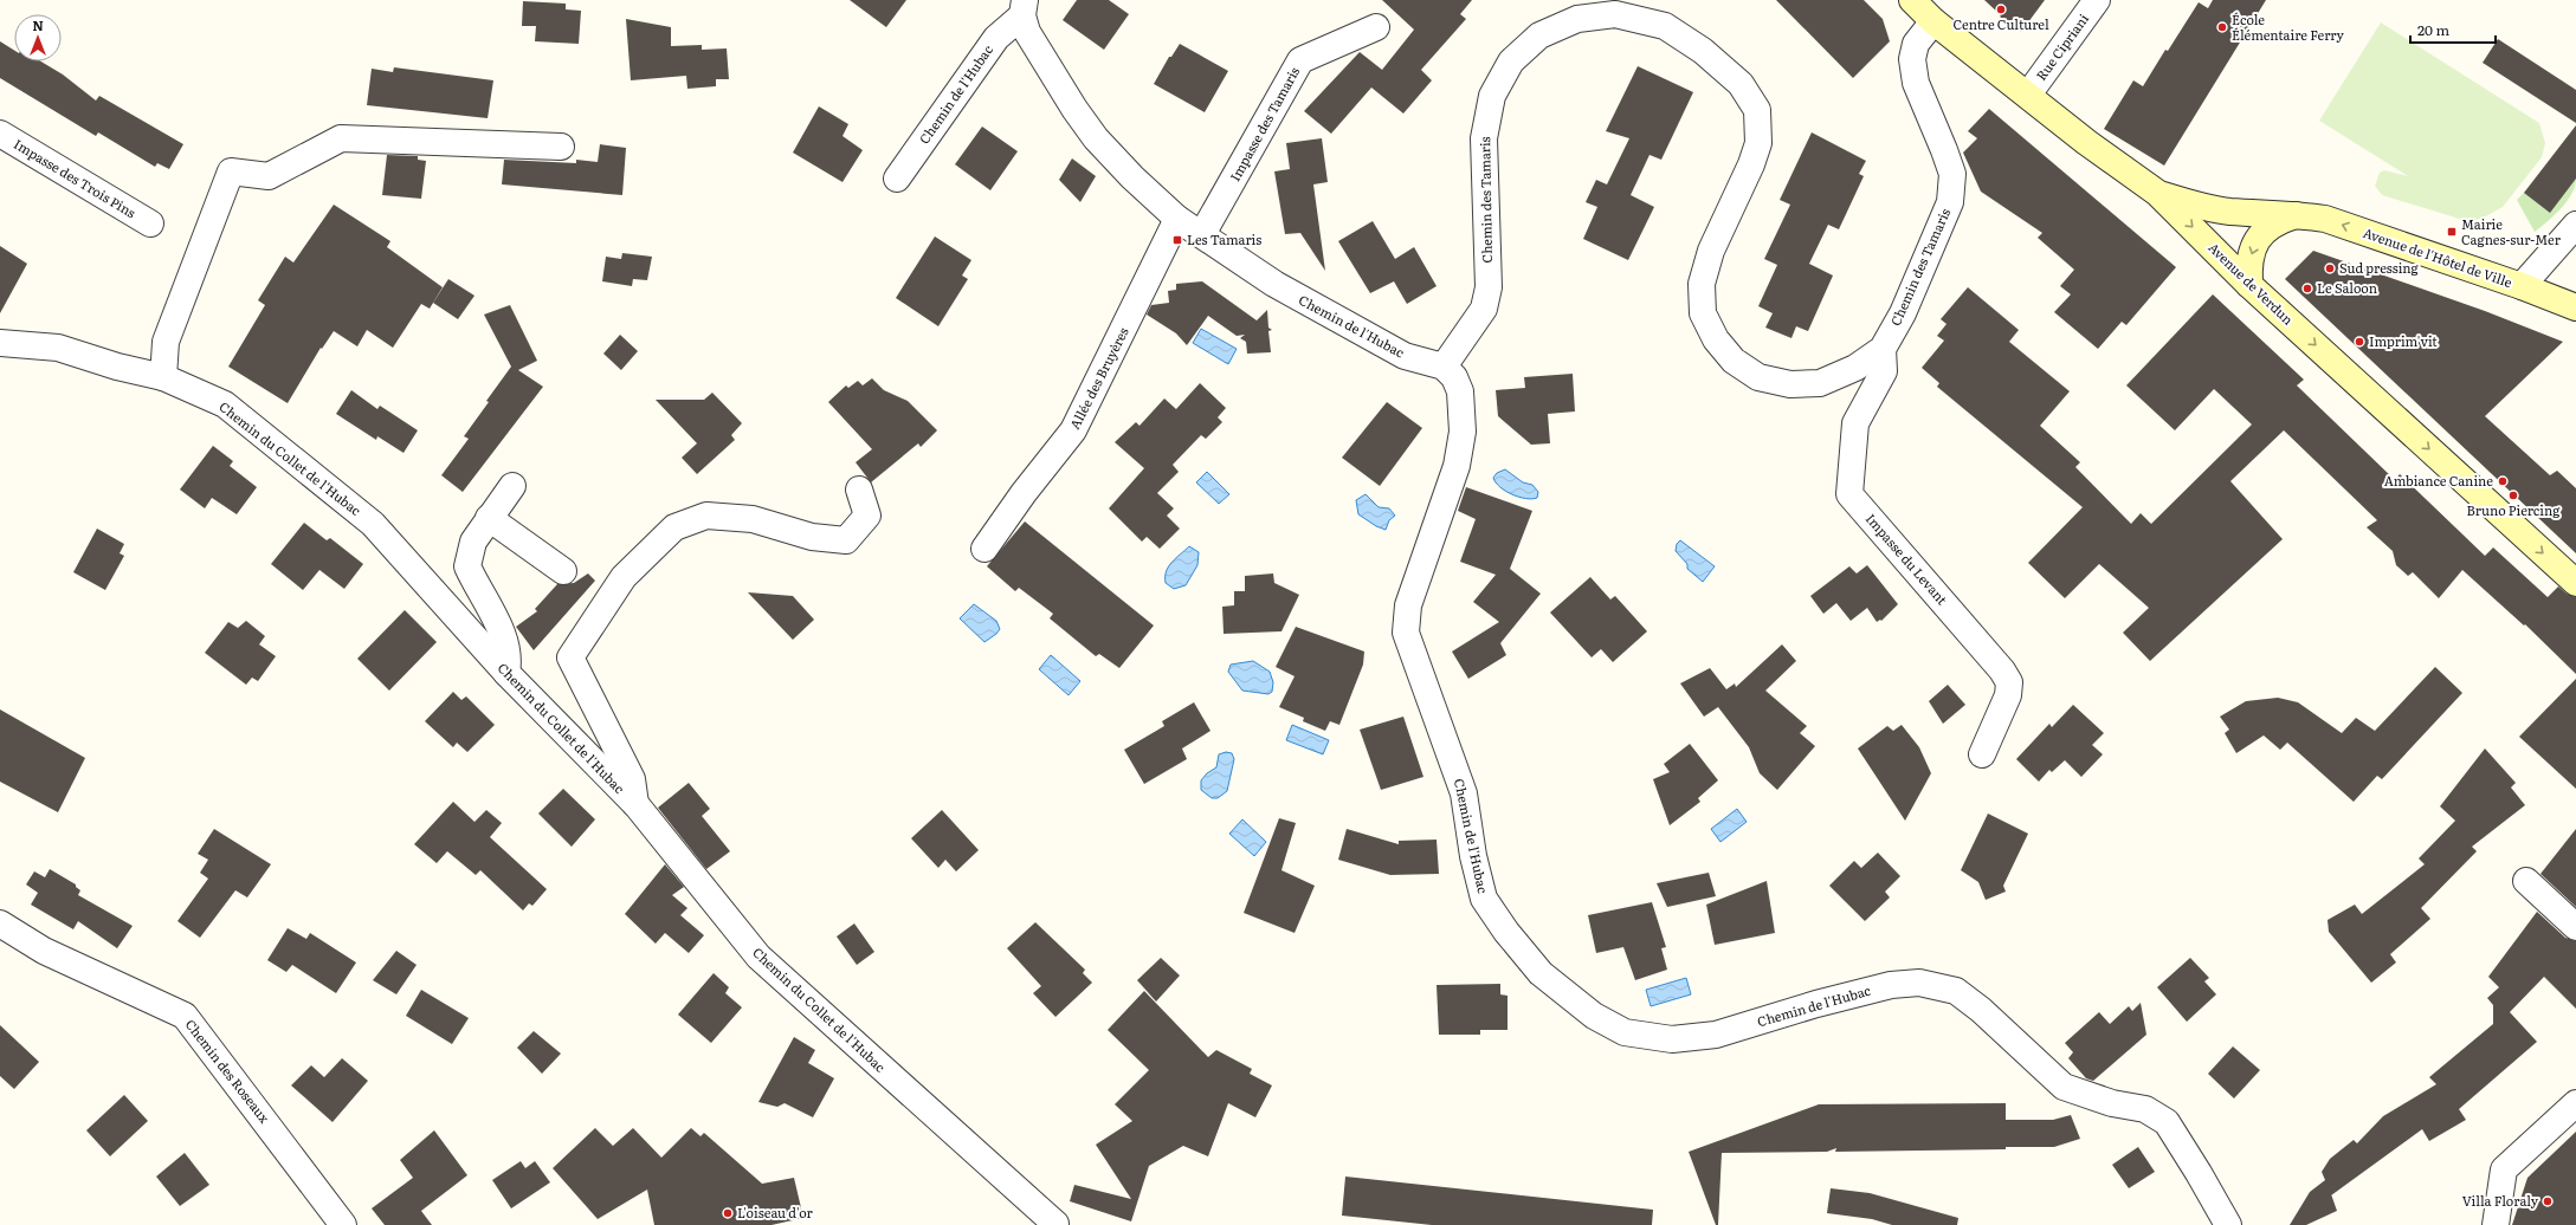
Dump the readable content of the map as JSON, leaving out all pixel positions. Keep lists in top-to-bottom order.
{
  "streets": {
    "main road": ["Avenue de l'Hôtel de Ville", "Avenue de Verdun"],
    "street": [
      "Rue Cipriani",
      "Chemin de l'Hubac",
      "Impasse des Tamaris",
      "Impasse des Trois Pins",
      "Chemin des Tamaris",
      "Allée des Bruyères",
      "Chemin du Collet de l'Hubac",
      "Impasse du Levant",
      "Chemin des Roseaux"
    ]
  },
  "crossings": [
    ["Rue Cipriani", "Avenue de Verdun"],
    ["Chemin de l'Hubac", "Impasse des Tamaris"],
    ["Chemin de l'Hubac", "Chemin des Tamaris"],
    ["Chemin de l'Hubac", "Allée des Bruyères"],
    ["Chemin des Tamaris", "Avenue de Verdun"],
    ["Chemin des Tamaris", "Impasse du Levant"],
    ["Avenue de l'Hôtel de Ville", "Avenue de Verdun"]
  ],
  "one_way": ["Avenue de l'Hôtel de Ville", "Avenue de Verdun"],
  "places": {
    "other": [
      "Centre Culturel",
      "École Élémentaire Ferry",
      "Sud pressing",
      "Le Saloon",
      "Imprim'vit",
      "Ambiance Canine",
      "Bruno Piercing",
      "Villa Floraly",
      "L'oiseau d'or"
    ],
    "transit": ["Mairie Cagnes-sur-Mer", "Les Tamaris"]
  },
  "scale_bar": "20 m",
  "north": "top"
}
